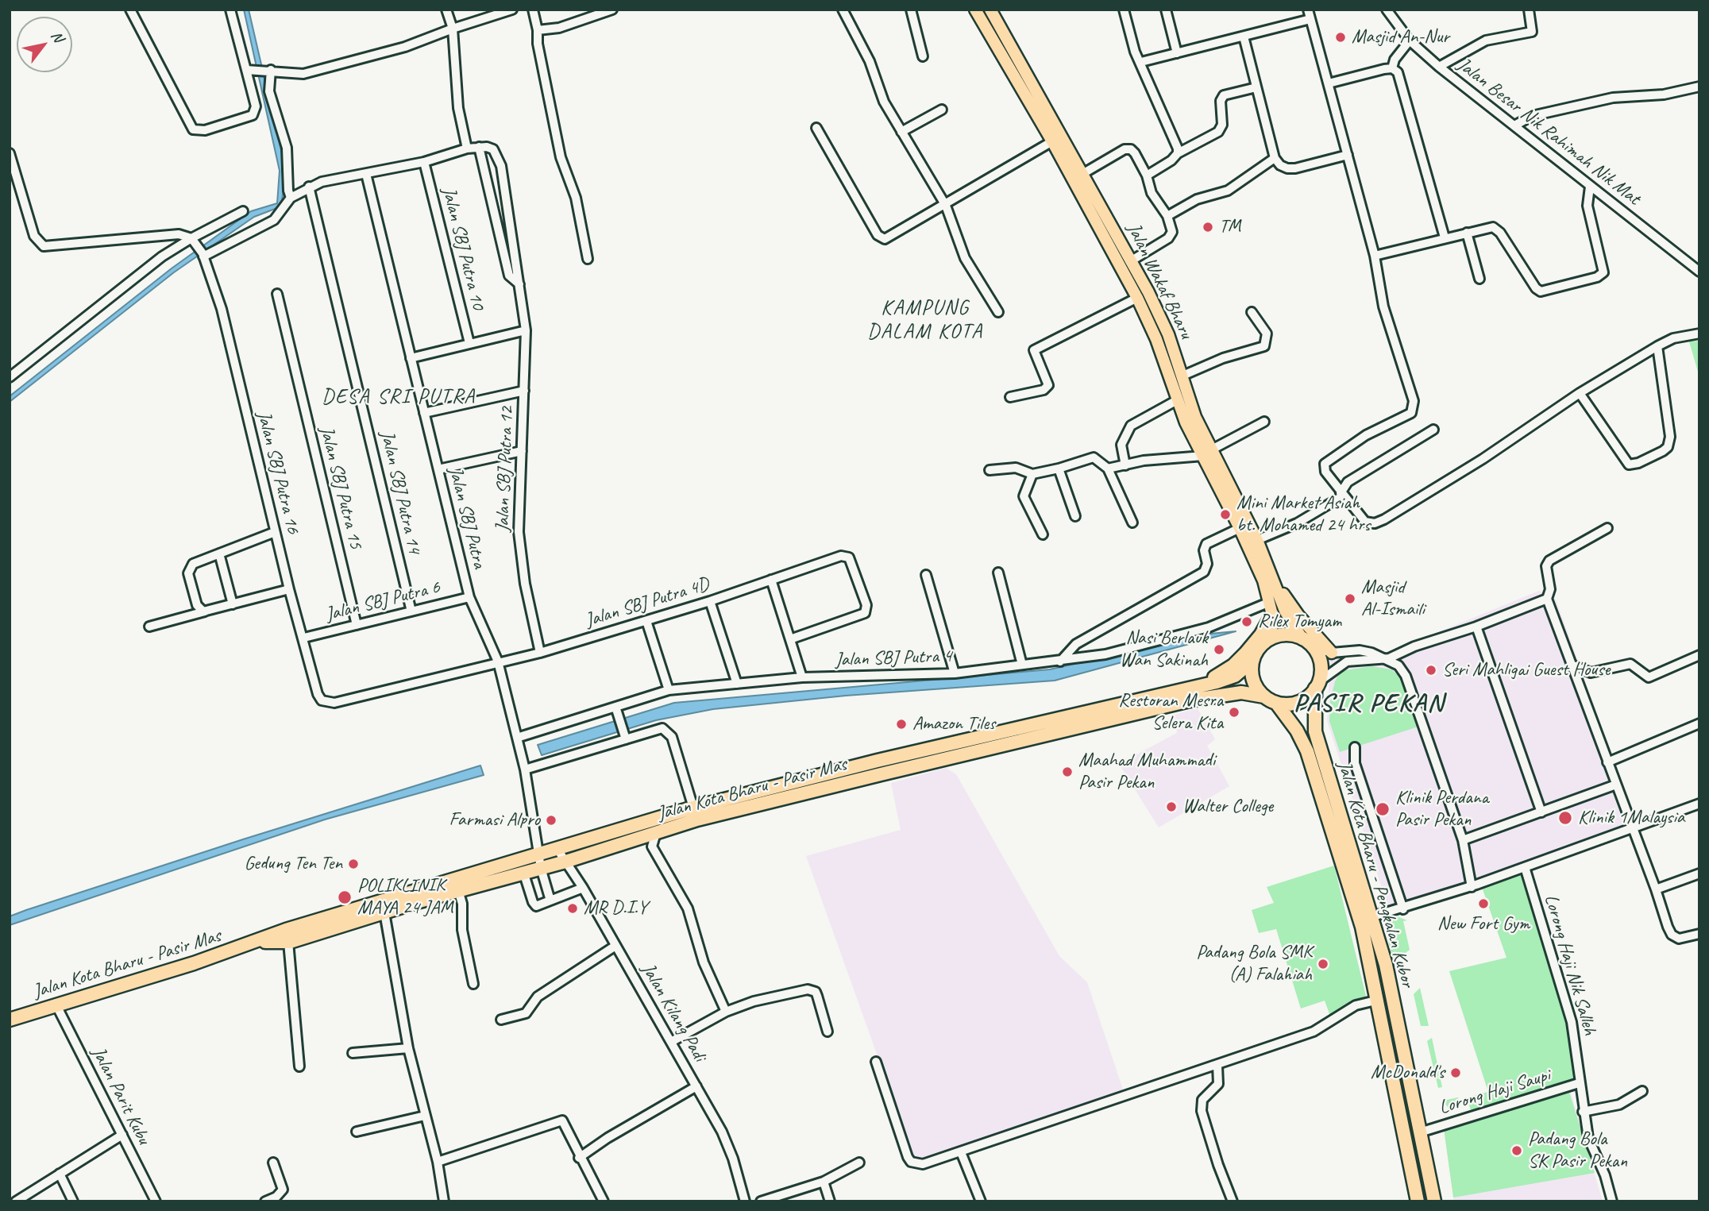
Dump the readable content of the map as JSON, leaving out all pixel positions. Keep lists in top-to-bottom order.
{
  "streets": {
    "highway": ["Jalan Kota Bharu - Pasir Mas", "Jalan Kota Bharu - Pengkalan Kubor"],
    "main road": ["Jalan Wakaf Bharu"],
    "street": [
      "Jalan Besar Nik Rahimah Nik Mat",
      "Jalan SBJ Putra 10",
      "Jalan SBJ Putra 12",
      "Jalan SBJ Putra 16",
      "Jalan SBJ Putra 15",
      "Jalan SBJ Putra 14",
      "Jalan SBJ Putra",
      "Jalan SBJ Putra 6",
      "Jalan SBJ Putra 4D",
      "Jalan SBJ Putra 4",
      "Lorong Haji Nik Salleh",
      "Jalan Kilang Padi",
      "Lorong Haji Saupi",
      "Jalan Parit Kubu"
    ]
  },
  "crossings": [
    ["Jalan Wakaf Bharu", "Jalan SBJ Putra 4"],
    ["Jalan Wakaf Bharu", "Jalan Kota Bharu - Pasir Mas"],
    ["Jalan Wakaf Bharu", "Jalan Kota Bharu - Pengkalan Kubor"],
    ["Jalan SBJ Putra 12", "Jalan SBJ Putra 4D"],
    ["Jalan SBJ Putra 16", "Jalan SBJ Putra 6"],
    ["Jalan SBJ Putra 16", "Jalan SBJ Putra 4D"],
    ["Jalan SBJ Putra 15", "Jalan SBJ Putra 6"],
    ["Jalan SBJ Putra 14", "Jalan SBJ Putra 6"],
    ["Jalan SBJ Putra", "Jalan SBJ Putra 6"],
    ["Jalan SBJ Putra", "Jalan SBJ Putra 4D"],
    ["Jalan SBJ Putra", "Jalan SBJ Putra 4"],
    ["Jalan SBJ Putra", "Jalan Kota Bharu - Pasir Mas"],
    ["Jalan Kota Bharu - Pasir Mas", "Jalan Kota Bharu - Pengkalan Kubor"],
    ["Jalan Kota Bharu - Pasir Mas", "Jalan Kilang Padi"],
    ["Jalan Kota Bharu - Pasir Mas", "Jalan Parit Kubu"],
    ["Jalan Kota Bharu - Pengkalan Kubor", "Lorong Haji Saupi"],
    ["Lorong Haji Nik Salleh", "Lorong Haji Saupi"]
  ],
  "districts": ["KAMPUNG DALAM KOTA", "DESA SRI PUTRA", "PASIR PEKAN"],
  "places": [
    "Masjid An-Nur",
    "TM",
    "Mini Market Asiah bt. Mohamed 24 hrs",
    "Masjid Al-Ismaili",
    "Rilex Tomyam",
    "Nasi Berlauk Wan Sakinah",
    "Seri Mahligai Guest House",
    "Restoran Mesra Selera Kita",
    "Amazon Tiles",
    "Maahad Muhammadi Pasir Pekan",
    "Walter College",
    "Klinik Perdana Pasir Pekan",
    "Klinik 1Malaysia",
    "Farmasi Alpro",
    "Gedung Ten Ten",
    "POLIKLINIK MAYA 24 JAM",
    "New Fort Gym",
    "MR D.I.Y",
    "Padang Bola SMK (A) Falahiah",
    "McDonald's",
    "Padang Bola SK Pasir Pekan"
  ],
  "north": "top right"
}
